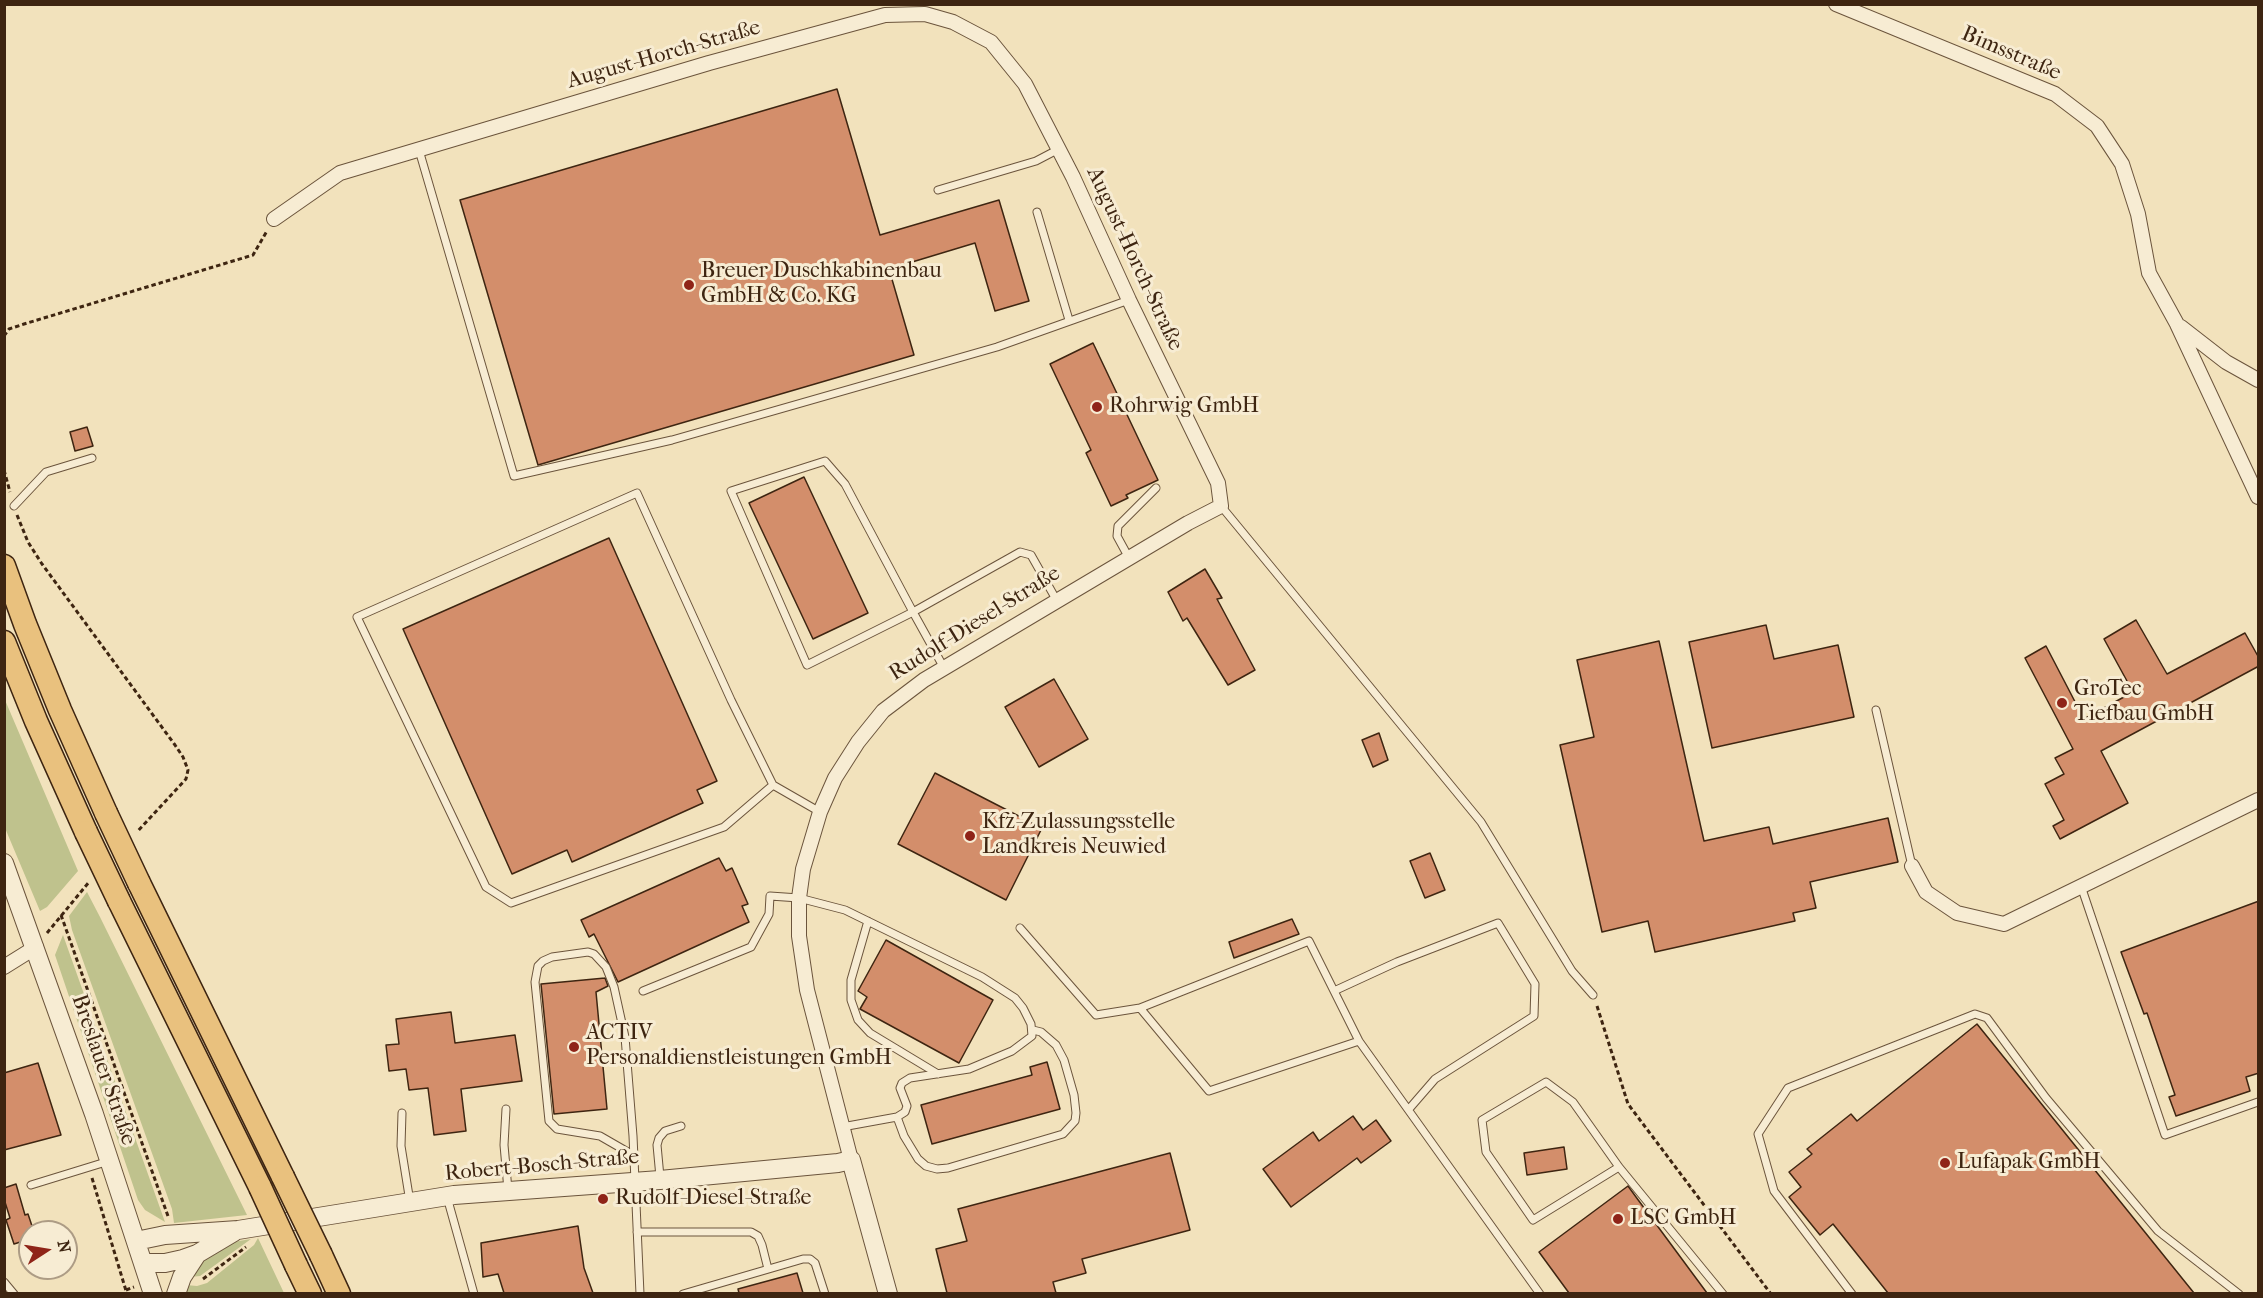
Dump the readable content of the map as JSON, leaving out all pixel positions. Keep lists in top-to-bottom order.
{
  "streets": {
    "street": [
      "Bimsstraße",
      "August-Horch-Straße",
      "Rudolf-Diesel-Straße",
      "Breslauer Straße",
      "Robert-Bosch-Straße"
    ]
  },
  "crossings": [
    ["August-Horch-Straße", "Rudolf-Diesel-Straße"],
    ["Rudolf-Diesel-Straße", "Robert-Bosch-Straße"],
    ["Breslauer Straße", "Robert-Bosch-Straße"]
  ],
  "places": [
    "Breuer Duschkabinenbau GmbH & Co. KG",
    "Rohrwig GmbH",
    "GroTec Tiefbau GmbH",
    "Kfz-Zulassungsstelle Landkreis Neuwied",
    "ACTIV Personaldienstleistungen GmbH",
    "Lufapak GmbH",
    "Rudolf-Diesel-Straße",
    "LSC GmbH"
  ],
  "north": "right"
}
